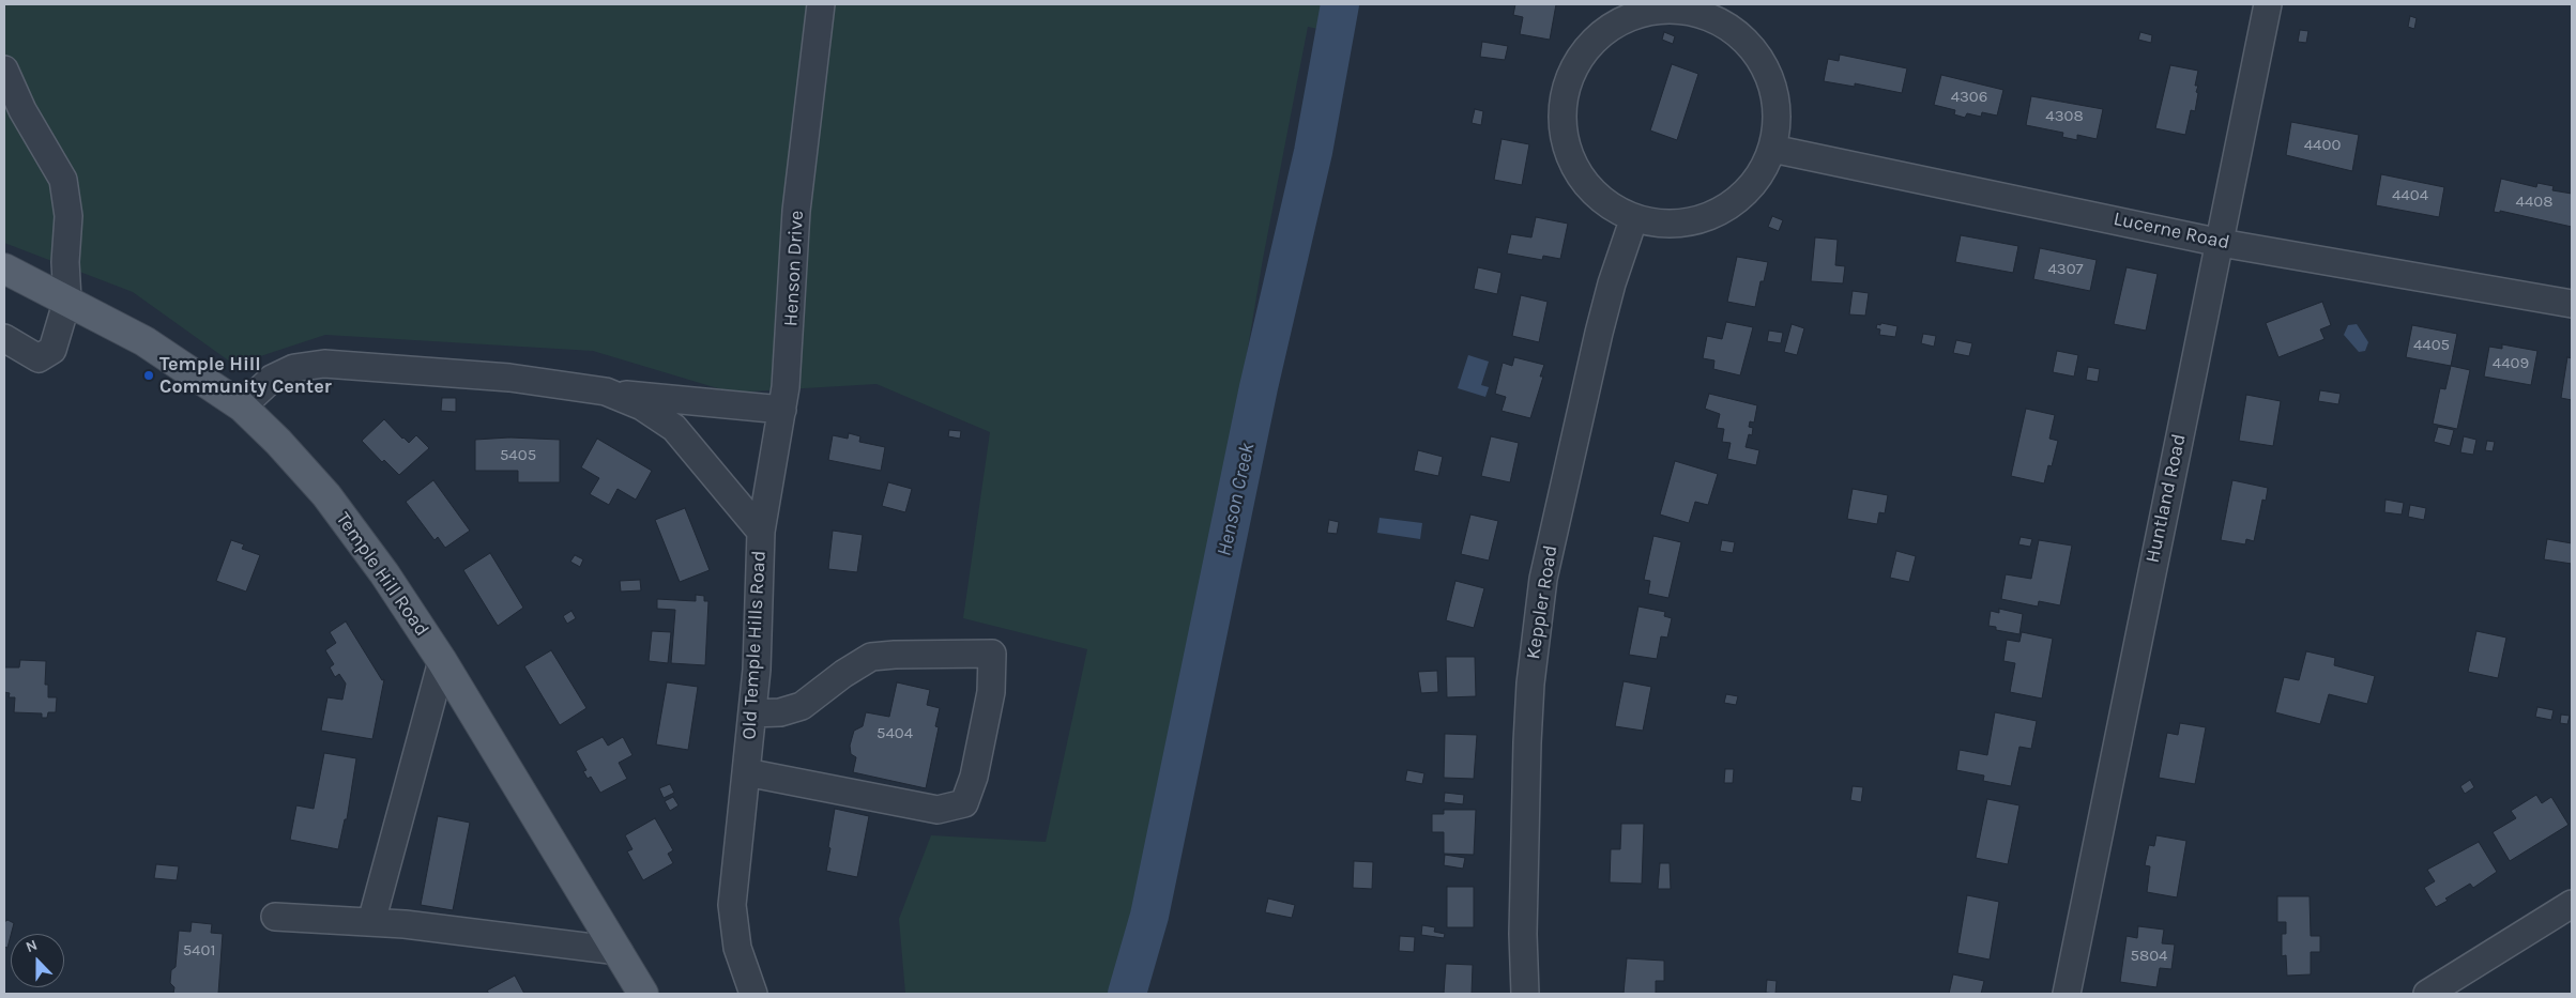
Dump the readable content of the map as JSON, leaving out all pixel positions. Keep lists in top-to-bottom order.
{
  "streets": {
    "main road": ["Temple Hill Road"],
    "street": [
      "Lucerne Road",
      "Henson Drive",
      "Huntland Road",
      "Keppler Road",
      "Old Temple Hills Road"
    ]
  },
  "crossings": [
    ["Lucerne Road", "Huntland Road"],
    ["Henson Drive", "Old Temple Hills Road"],
    ["Temple Hill Road", "Old Temple Hills Road"]
  ],
  "water": ["Henson Creek"],
  "places": ["Temple Hill Community Center"],
  "house_numbers": [
    "4306",
    "4308",
    "4400",
    "4404",
    "4408",
    "4307",
    "4405",
    "4409",
    "5405",
    "5404",
    "5401",
    "5804"
  ],
  "north": "top"
}
